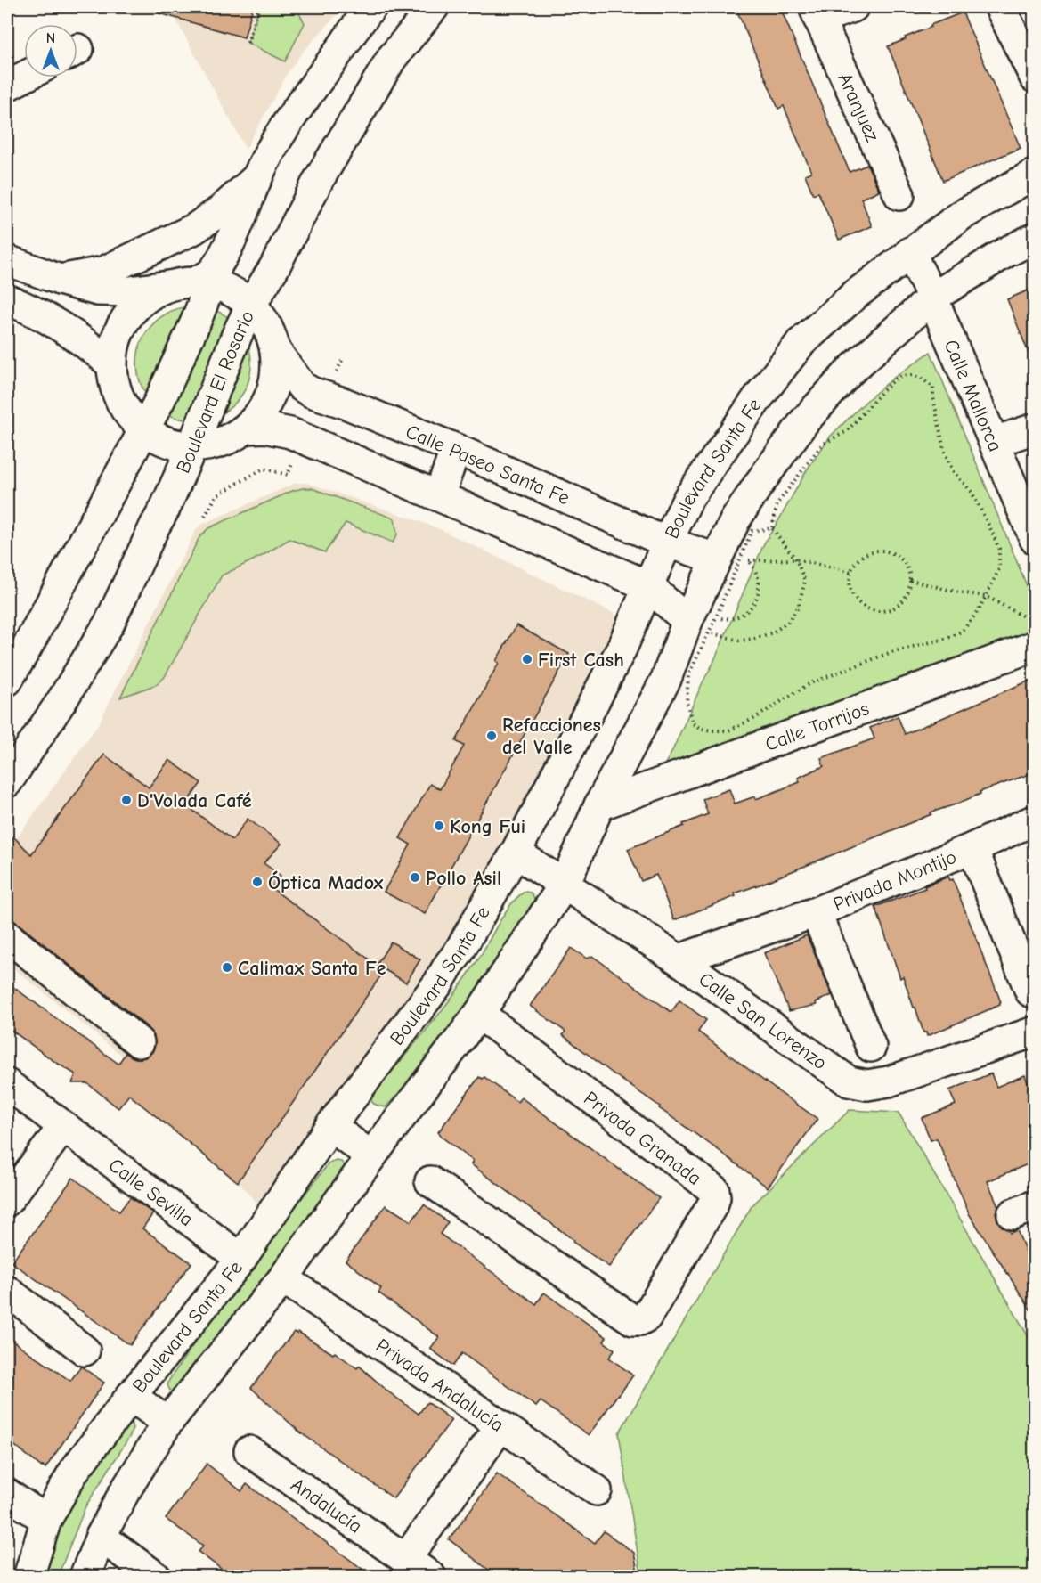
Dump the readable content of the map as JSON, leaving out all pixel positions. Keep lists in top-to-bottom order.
{
  "streets": {
    "street": [
      "Aranjuez",
      "Boulevard El Rosario",
      "Calle Mallorca",
      "Calle Paseo Santa Fe",
      "Boulevard Santa Fe",
      "Calle Torrijos",
      "Privada Montijo",
      "Calle San Lorenzo",
      "Privada Granada",
      "Calle Sevilla",
      "Privada Andalucía",
      "Andalucía"
    ]
  },
  "crossings": [
    ["Boulevard El Rosario", "Calle Paseo Santa Fe"],
    ["Calle Mallorca", "Boulevard Santa Fe"],
    ["Calle Paseo Santa Fe", "Boulevard Santa Fe"],
    ["Boulevard Santa Fe", "Calle San Lorenzo"],
    ["Boulevard Santa Fe", "Calle Sevilla"],
    ["Privada Montijo", "Calle San Lorenzo"]
  ],
  "places": [
    "First Cash",
    "Refacciones del Valle",
    "D'Volada Café",
    "Kong Fui",
    "Pollo Asil",
    "Óptica Madox",
    "Calimax Santa Fe"
  ],
  "north": "top"
}
